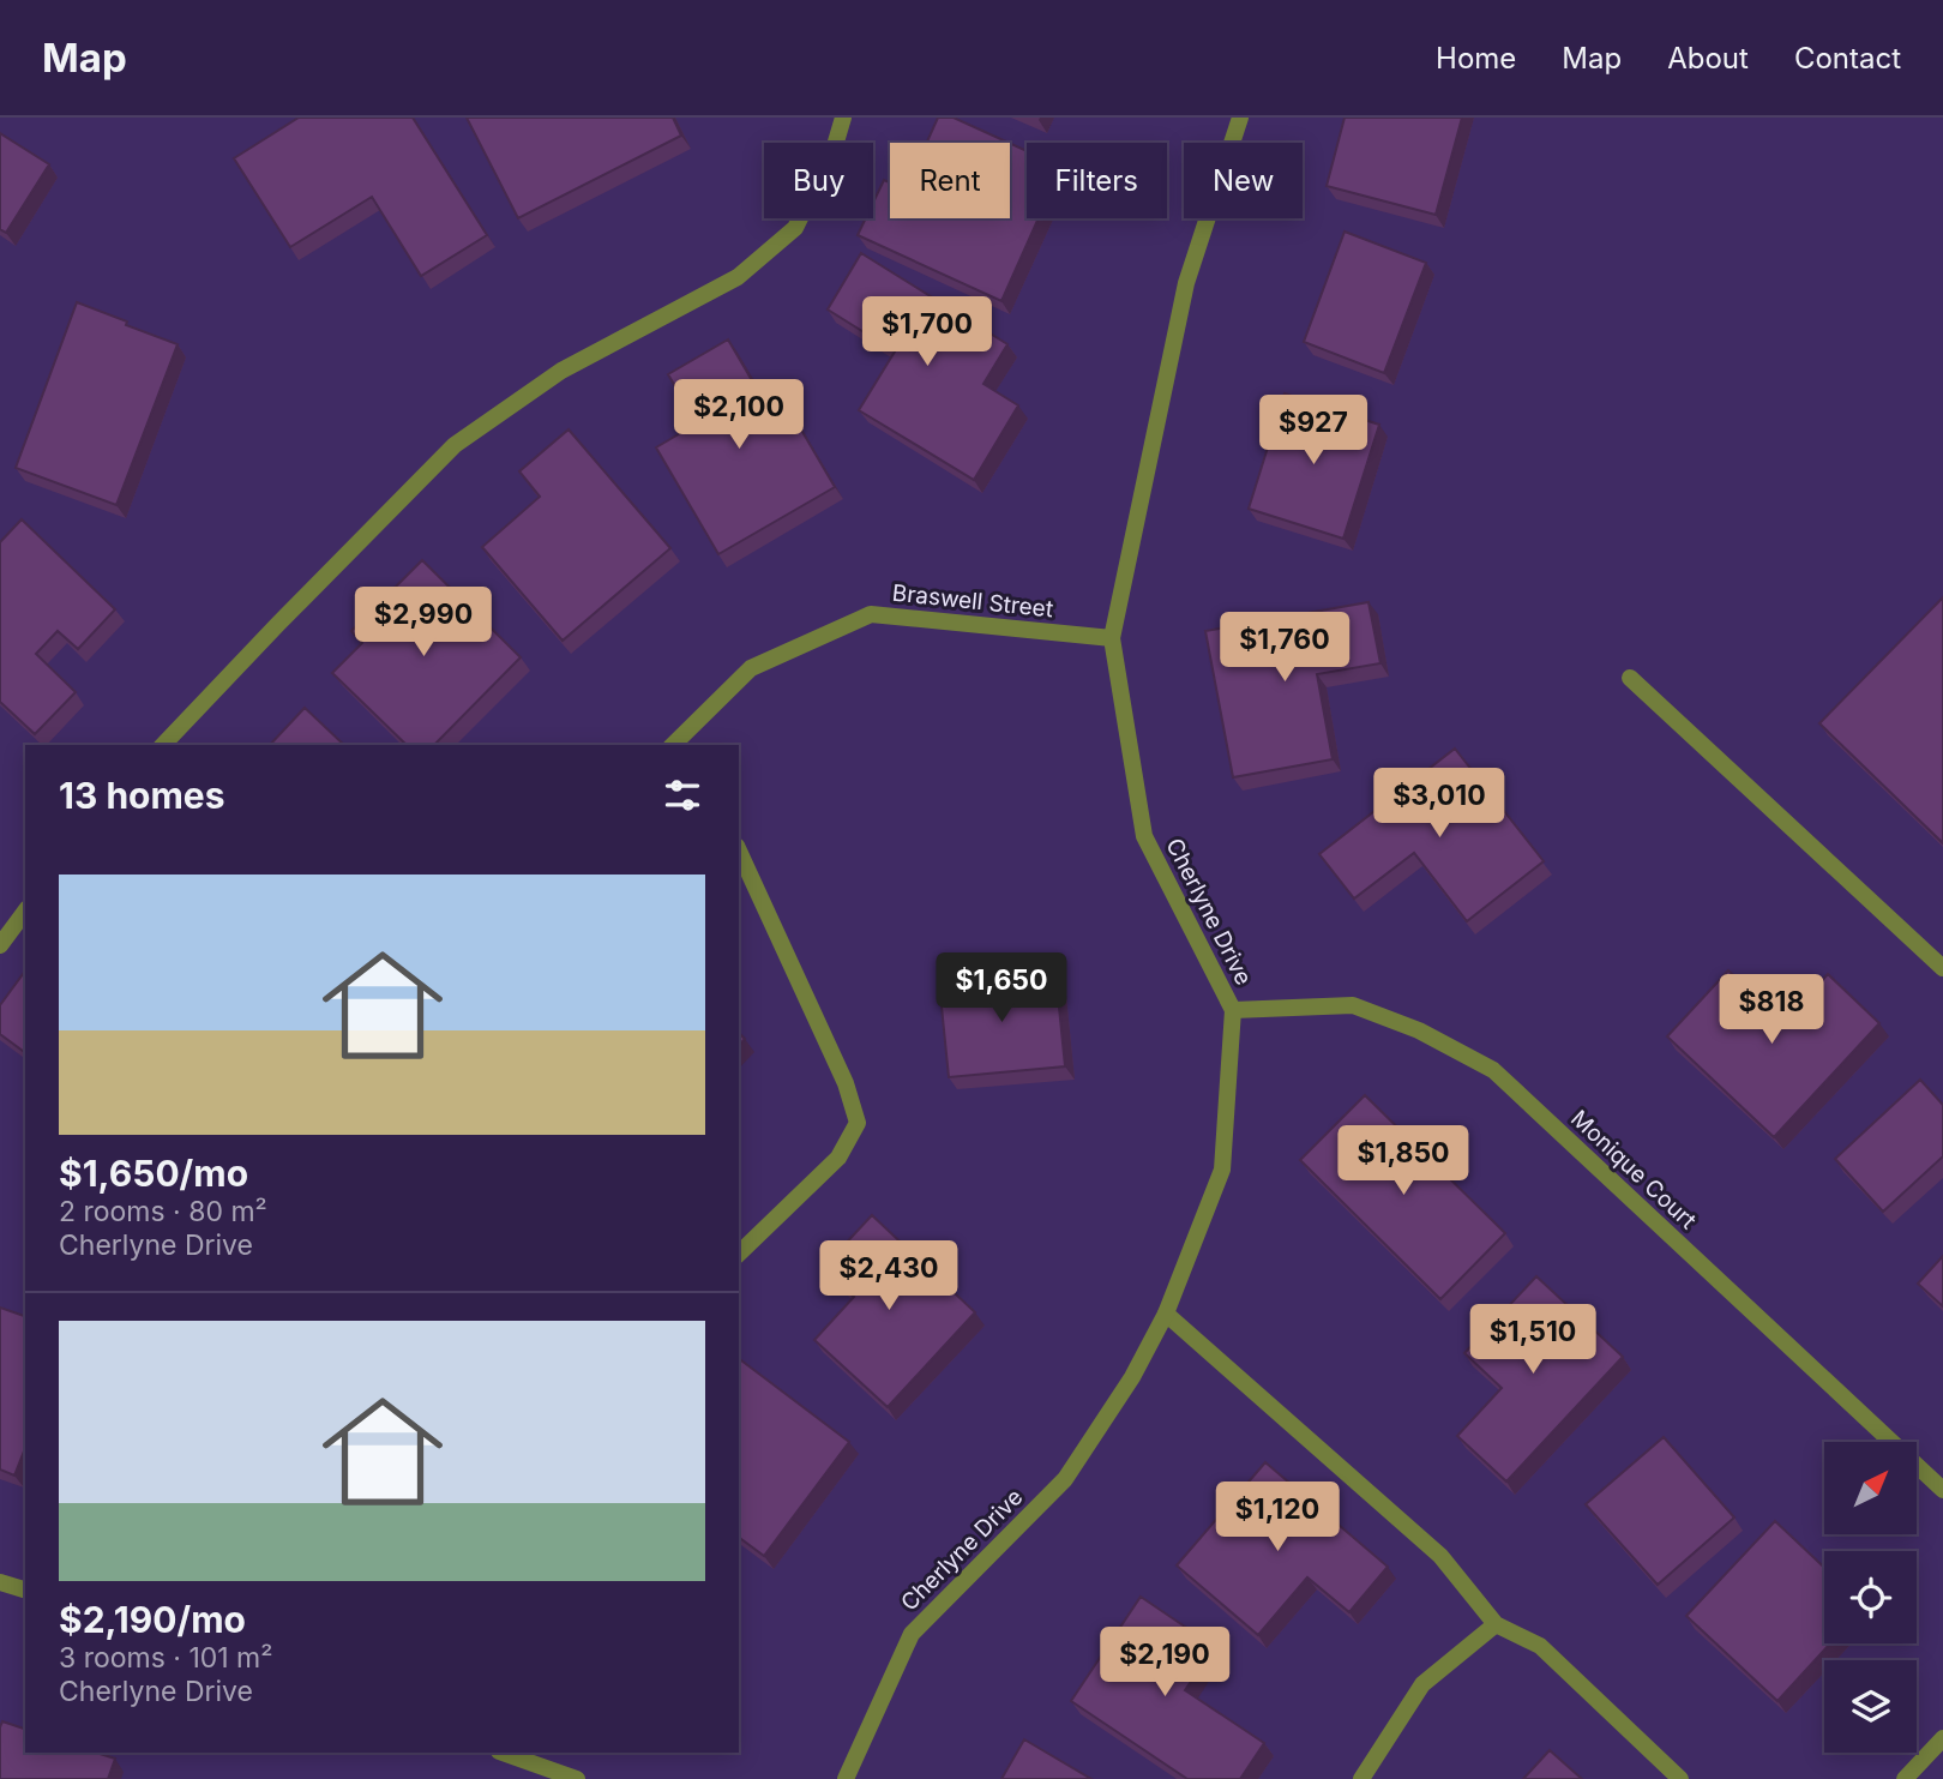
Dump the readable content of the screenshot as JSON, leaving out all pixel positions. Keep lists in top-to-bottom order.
{
  "streets": {
    "street": ["Braswell Street", "Cherlyne Drive", "Monique Court"]
  },
  "crossings": [
    ["Braswell Street", "Cherlyne Drive"],
    ["Cherlyne Drive", "Monique Court"]
  ],
  "north": "top right",
  "page": {
    "header": "Map",
    "nav": [
      "Home",
      "Map",
      "About",
      "Contact"
    ],
    "chip": [
      "Buy",
      "Rent",
      "Filters",
      "New"
    ],
    "price": [
      "$1,700",
      "$2,100",
      "$927",
      "$2,990",
      "$1,760",
      "$3,010",
      "$1,650",
      "$818",
      "$1,850",
      "$2,430",
      "$1,510",
      "$1,120",
      "$2,190"
    ],
    "heading": "13 homes",
    "list": [
      {
        "name": "$1,650/mo",
        "note": "2 rooms · 80 m² · Cherlyne Drive"
      },
      {
        "name": "$2,190/mo",
        "note": "3 rooms · 101 m² · Cherlyne Drive"
      }
    ]
  }
}
